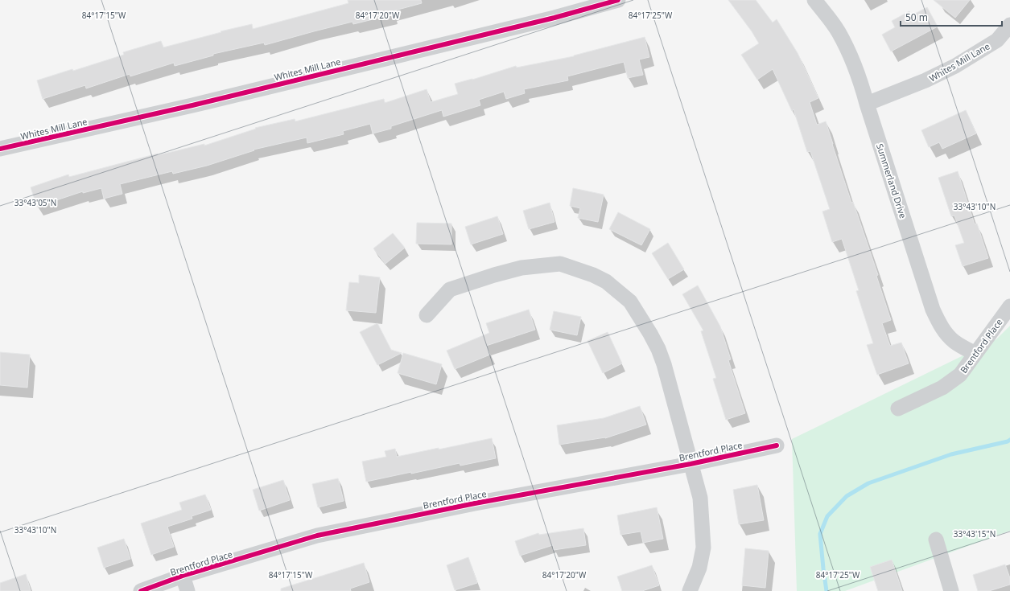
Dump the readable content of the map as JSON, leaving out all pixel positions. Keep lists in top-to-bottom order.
{
  "streets": {
    "street": ["Whites Mill Lane", "Summerland Drive", "Brentford Place"]
  },
  "crossings": [
    ["Whites Mill Lane", "Summerland Drive"],
    ["Summerland Drive", "Brentford Place"]
  ],
  "scale_bar": "50 m",
  "coordinates": [
    "84°17'15\"W",
    "84°17'20\"W",
    "84°17'25\"W",
    "33°43'05\"N",
    "33°43'10\"N",
    "33°43'15\"N"
  ]
}
